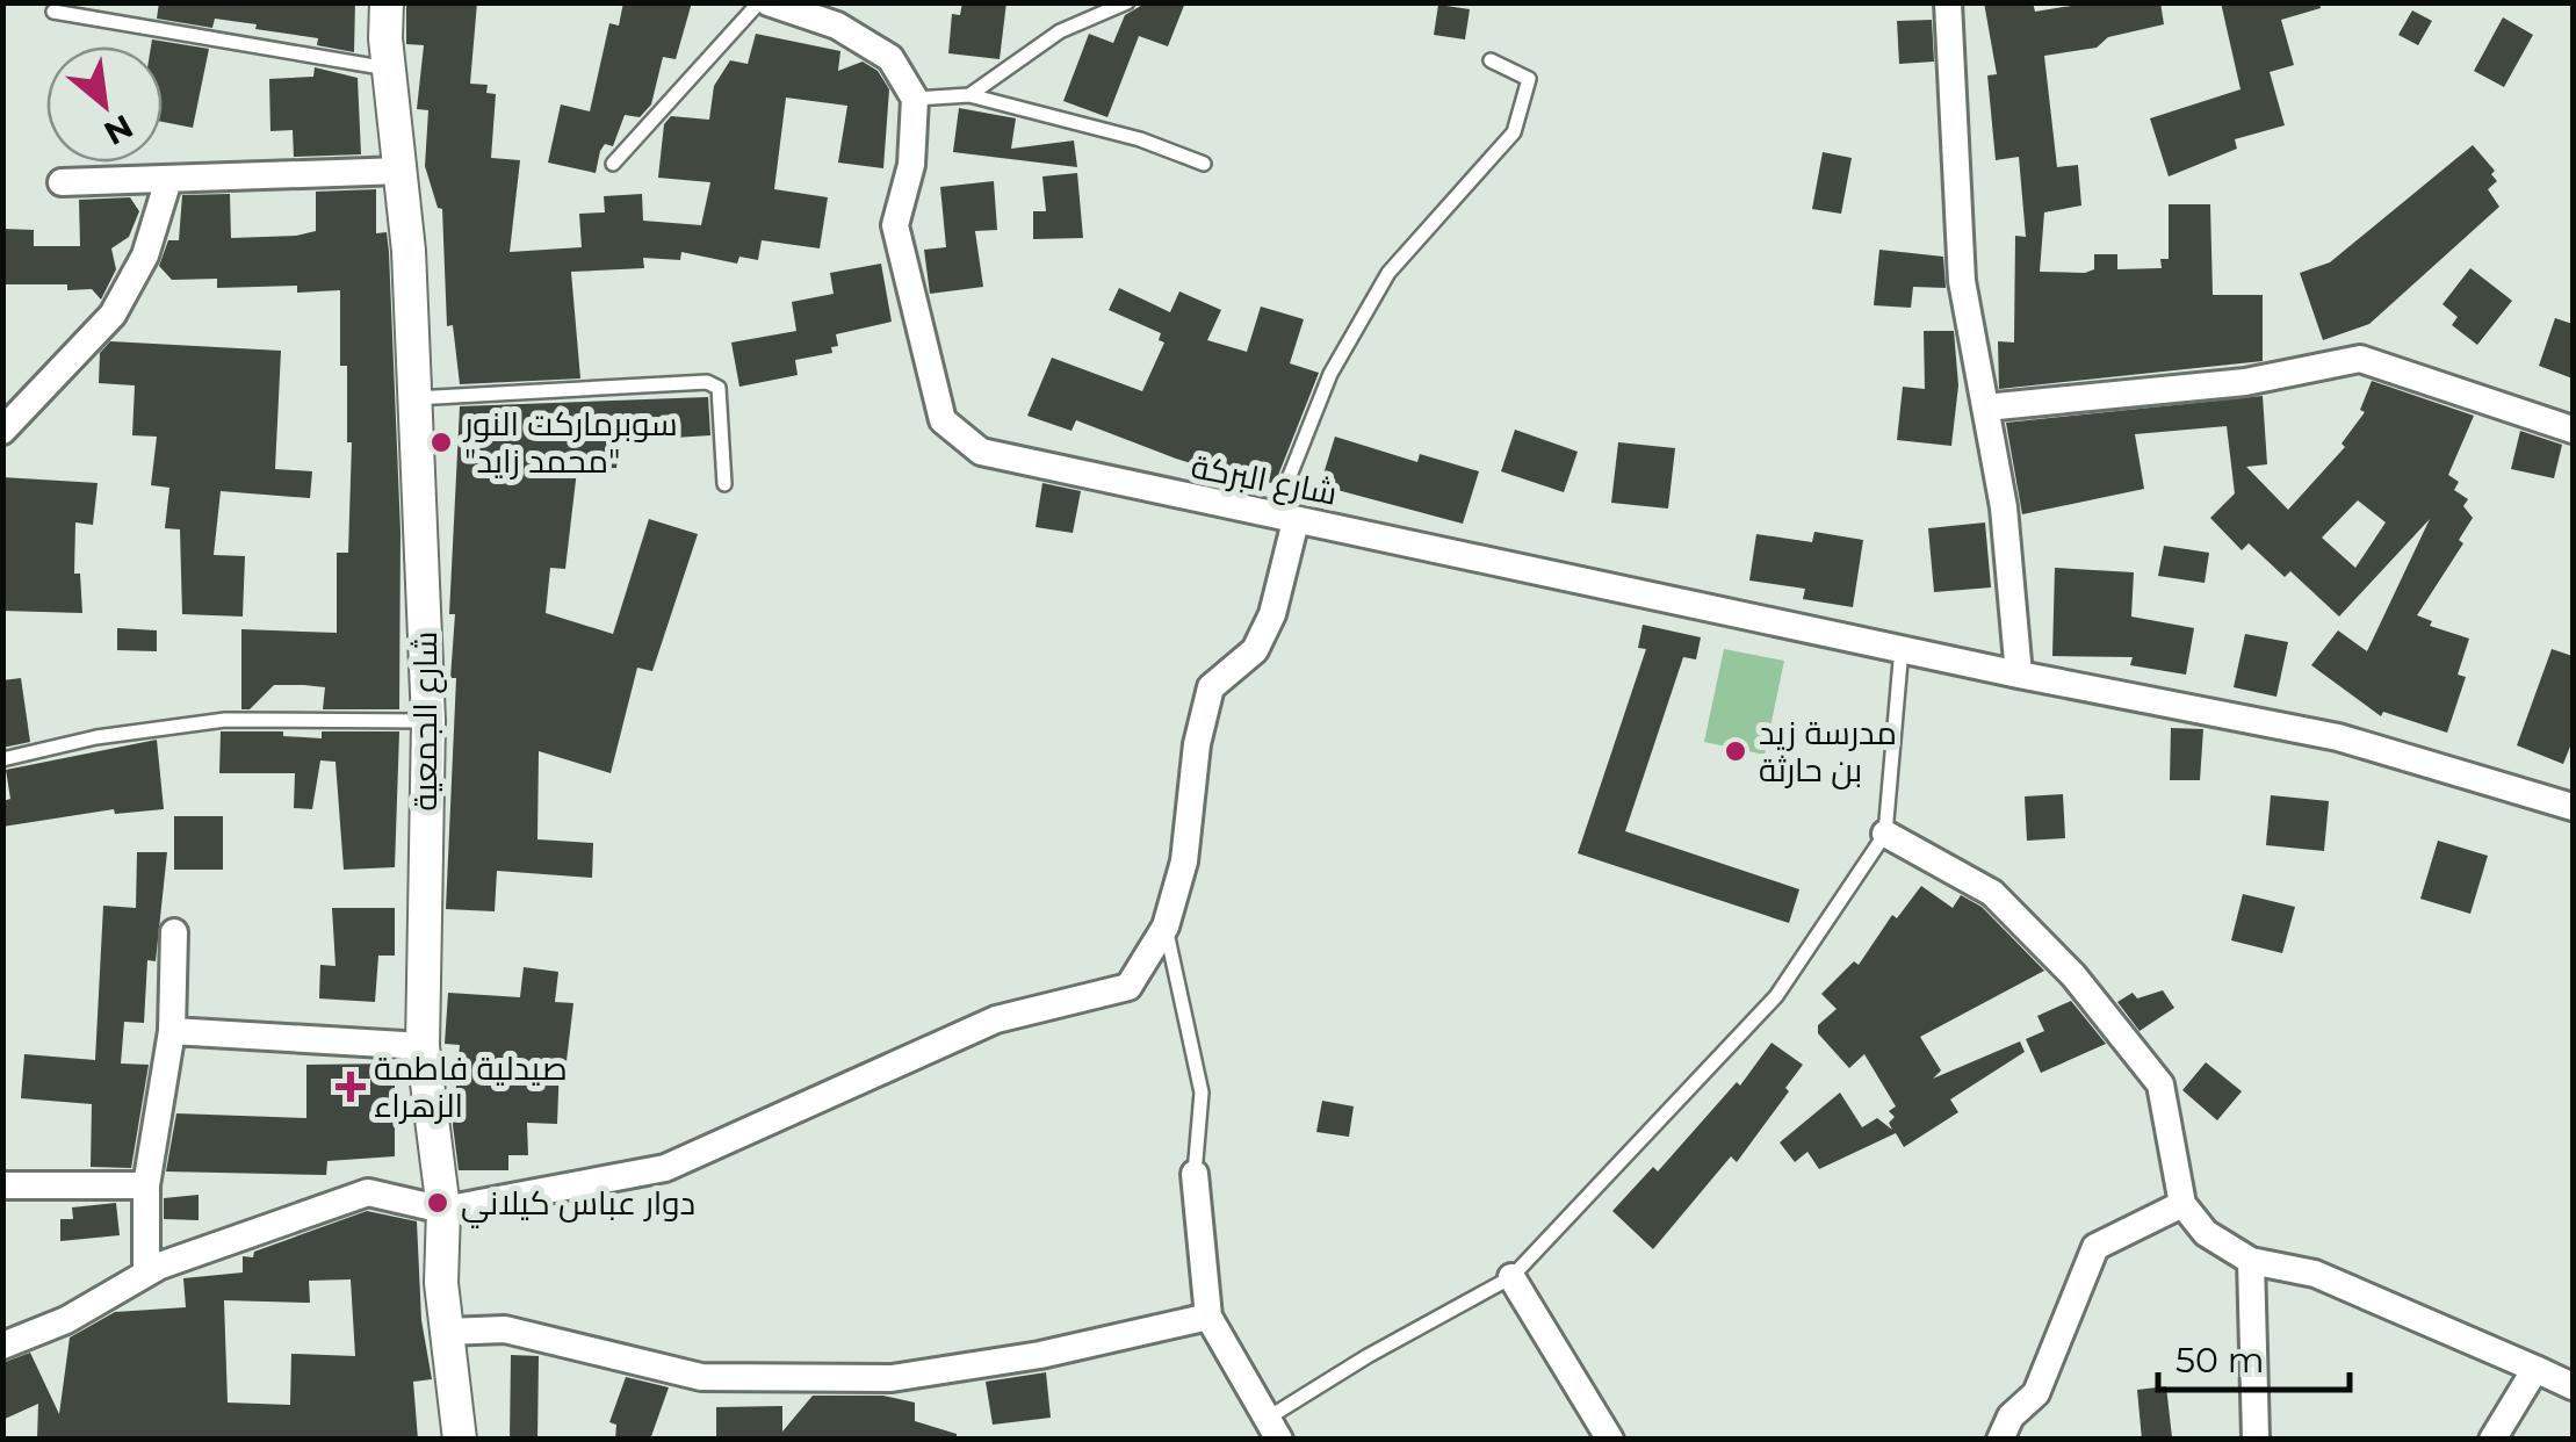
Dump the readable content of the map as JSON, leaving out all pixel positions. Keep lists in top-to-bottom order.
{
  "streets": {
    "street": ["شارع البركة", "شارع الجمعية"]
  },
  "places": {
    "other": ["سوبرماركت النور \"محمد زايد\"", "مدرسة زيد بن حارثة", "دوار عباس كيلاني"],
    "health": ["صيدلية فاطمة الزهراء"]
  },
  "scale_bar": "50 m",
  "north": "bottom right"
}
